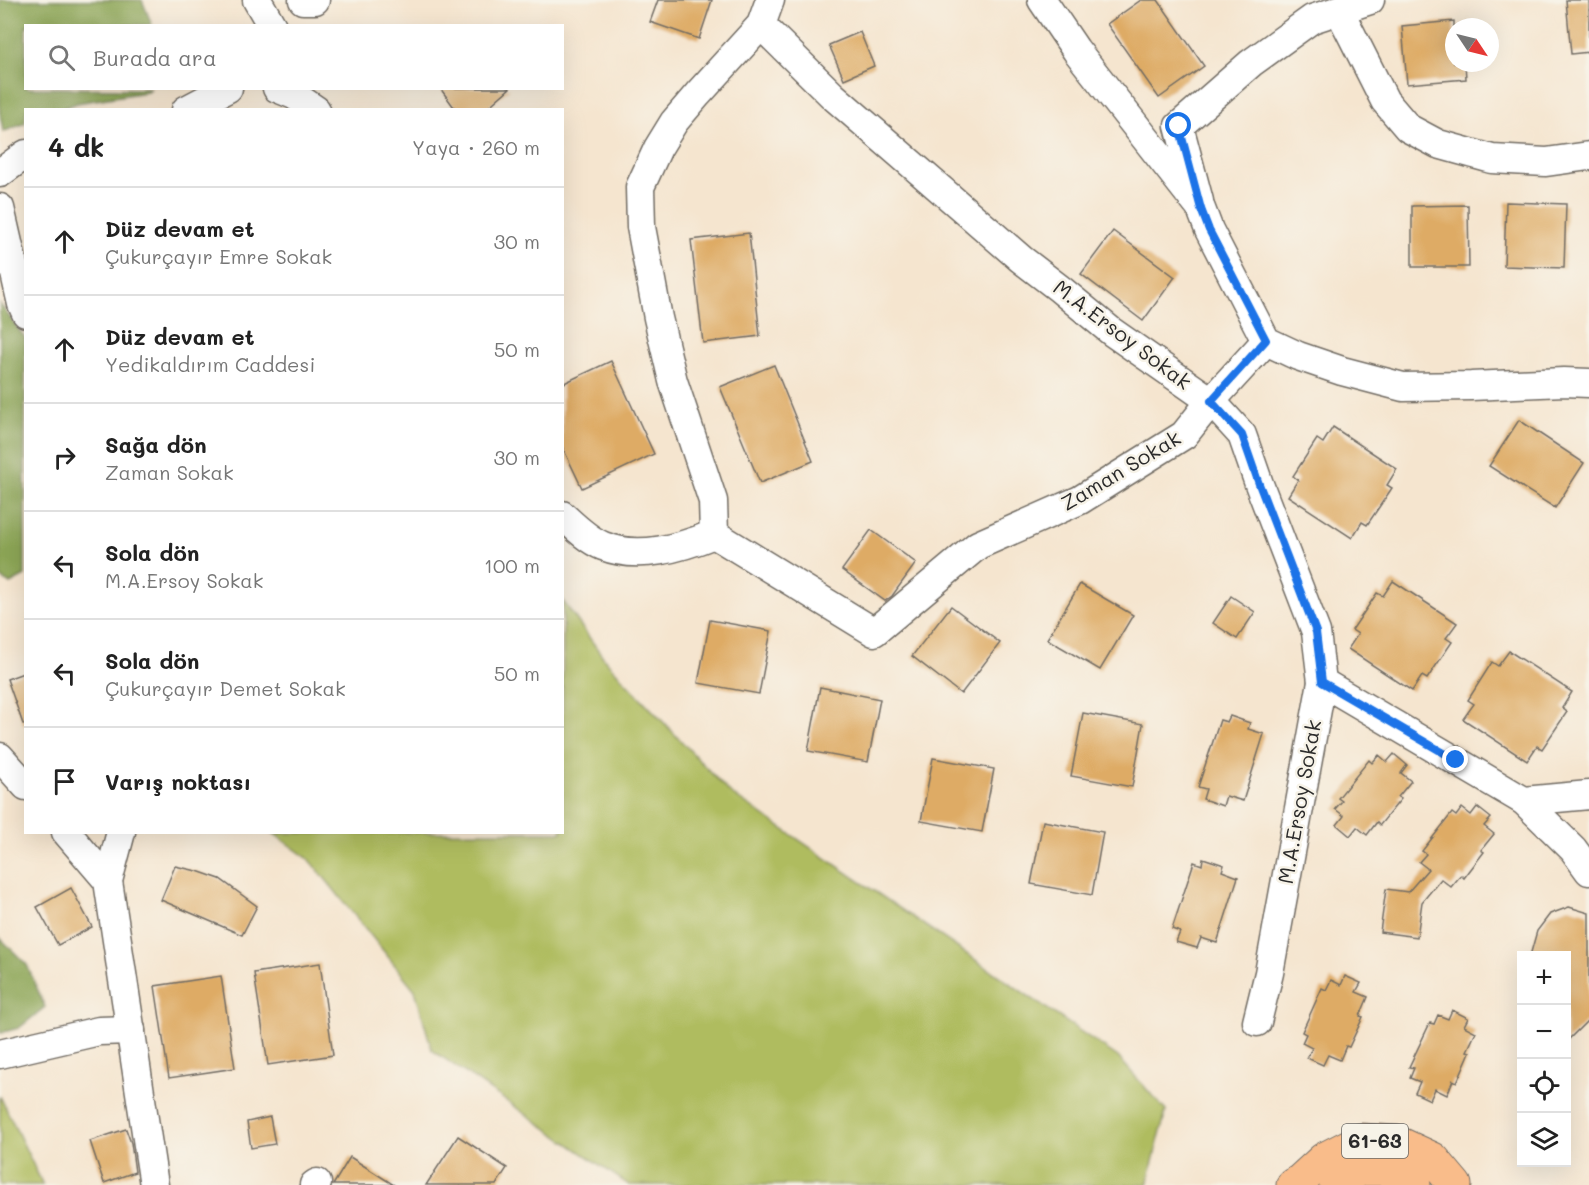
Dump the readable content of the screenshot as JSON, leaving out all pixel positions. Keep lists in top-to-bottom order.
{
  "streets": {
    "main road": ["61-63"],
    "street": ["M.A.Ersoy Sokak", "Zaman Sokak"]
  },
  "crossings": [
    ["M.A.Ersoy Sokak", "Zaman Sokak"]
  ],
  "north": "bottom right",
  "page": {
    "search": "Burada ara",
    "heading": ["4 dk", "Yaya · 260 m"],
    "list": [
      ["Düz devam et", "Çukurçayır Emre Sokak", "30 m"],
      ["Düz devam et", "Yedikaldırım Caddesi", "50 m"],
      ["Sağa dön", "Zaman Sokak", "30 m"],
      ["Sola dön", "M.A.Ersoy Sokak", "100 m"],
      ["Sola dön", "Çukurçayır Demet Sokak", "50 m"],
      "Varış noktası"
    ],
    "map_buttons": ["+", "−"]
  }
}
